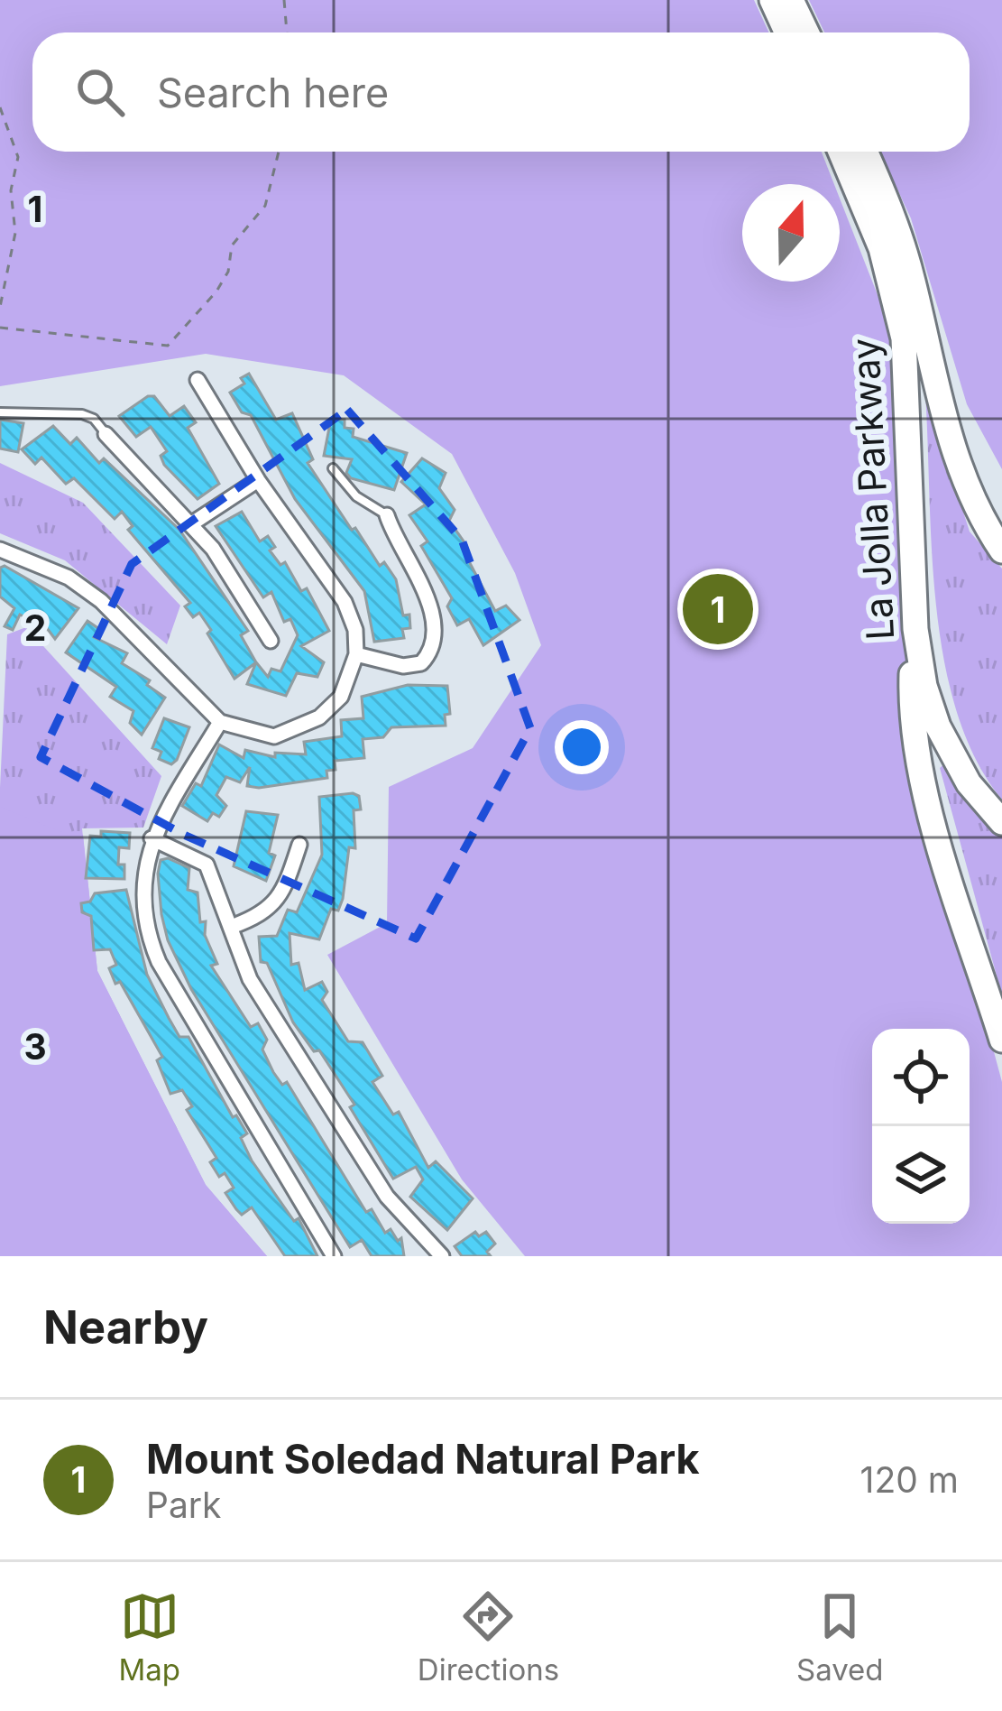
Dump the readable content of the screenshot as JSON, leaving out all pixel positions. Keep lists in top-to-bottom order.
{
  "streets": {
    "highway": ["La Jolla Parkway"]
  },
  "north": "top",
  "page": {
    "search": "Search here",
    "pins": "1",
    "heading": "Nearby",
    "list": [
      {
        "mark": "1",
        "name": "Mount Soledad Natural Park",
        "note": "Park",
        "value": "120 m"
      }
    ],
    "nav": ["Map", "Directions", "Saved"]
  },
  "grid": {
    "rows": ["1", "2", "3"]
  }
}
